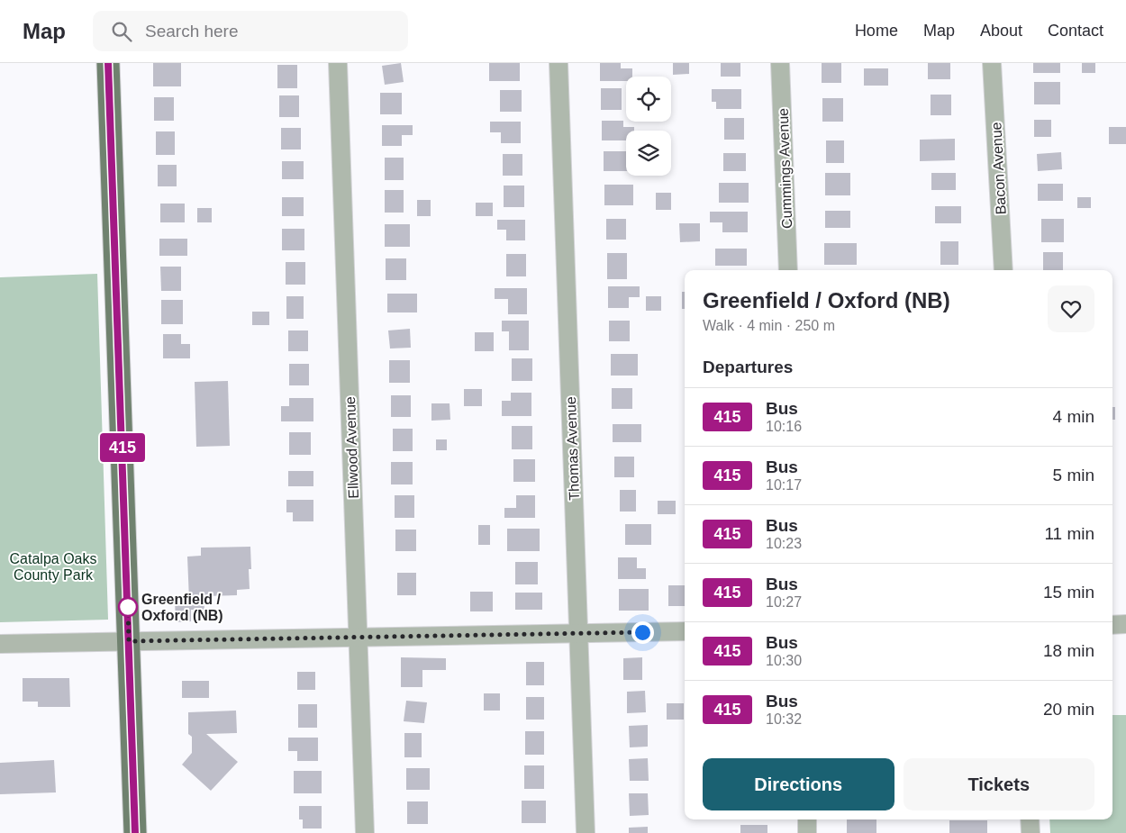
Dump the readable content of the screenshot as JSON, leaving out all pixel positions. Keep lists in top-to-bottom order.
{
  "streets": {
    "street": [
      "Cummings Avenue",
      "Bacon Avenue",
      "Ellwood Avenue",
      "Thomas Avenue"
    ]
  },
  "parks": ["Catalpa Oaks County Park"],
  "places": ["Greenfield / Oxford (NB)"],
  "lines": ["bus line 415"],
  "page": {
    "header": "Map",
    "search": "Search here",
    "nav": [
      "Home",
      "Map",
      "About",
      "Contact"
    ],
    "on_map": "415",
    "heading": [
      ["Greenfield / Oxford (NB)", "Walk · 4 min · 250 m"],
      "Departures"
    ],
    "list": [
      {
        "mark": "415",
        "name": "Bus",
        "note": "10:16",
        "value": "4 min"
      },
      {
        "mark": "415",
        "name": "Bus",
        "note": "10:17",
        "value": "5 min"
      },
      {
        "mark": "415",
        "name": "Bus",
        "note": "10:23",
        "value": "11 min"
      },
      {
        "mark": "415",
        "name": "Bus",
        "note": "10:27",
        "value": "15 min"
      },
      {
        "mark": "415",
        "name": "Bus",
        "note": "10:30",
        "value": "18 min"
      },
      {
        "mark": "415",
        "name": "Bus",
        "note": "10:32",
        "value": "20 min"
      }
    ],
    "buttons": ["Directions", "Tickets"]
  }
}
